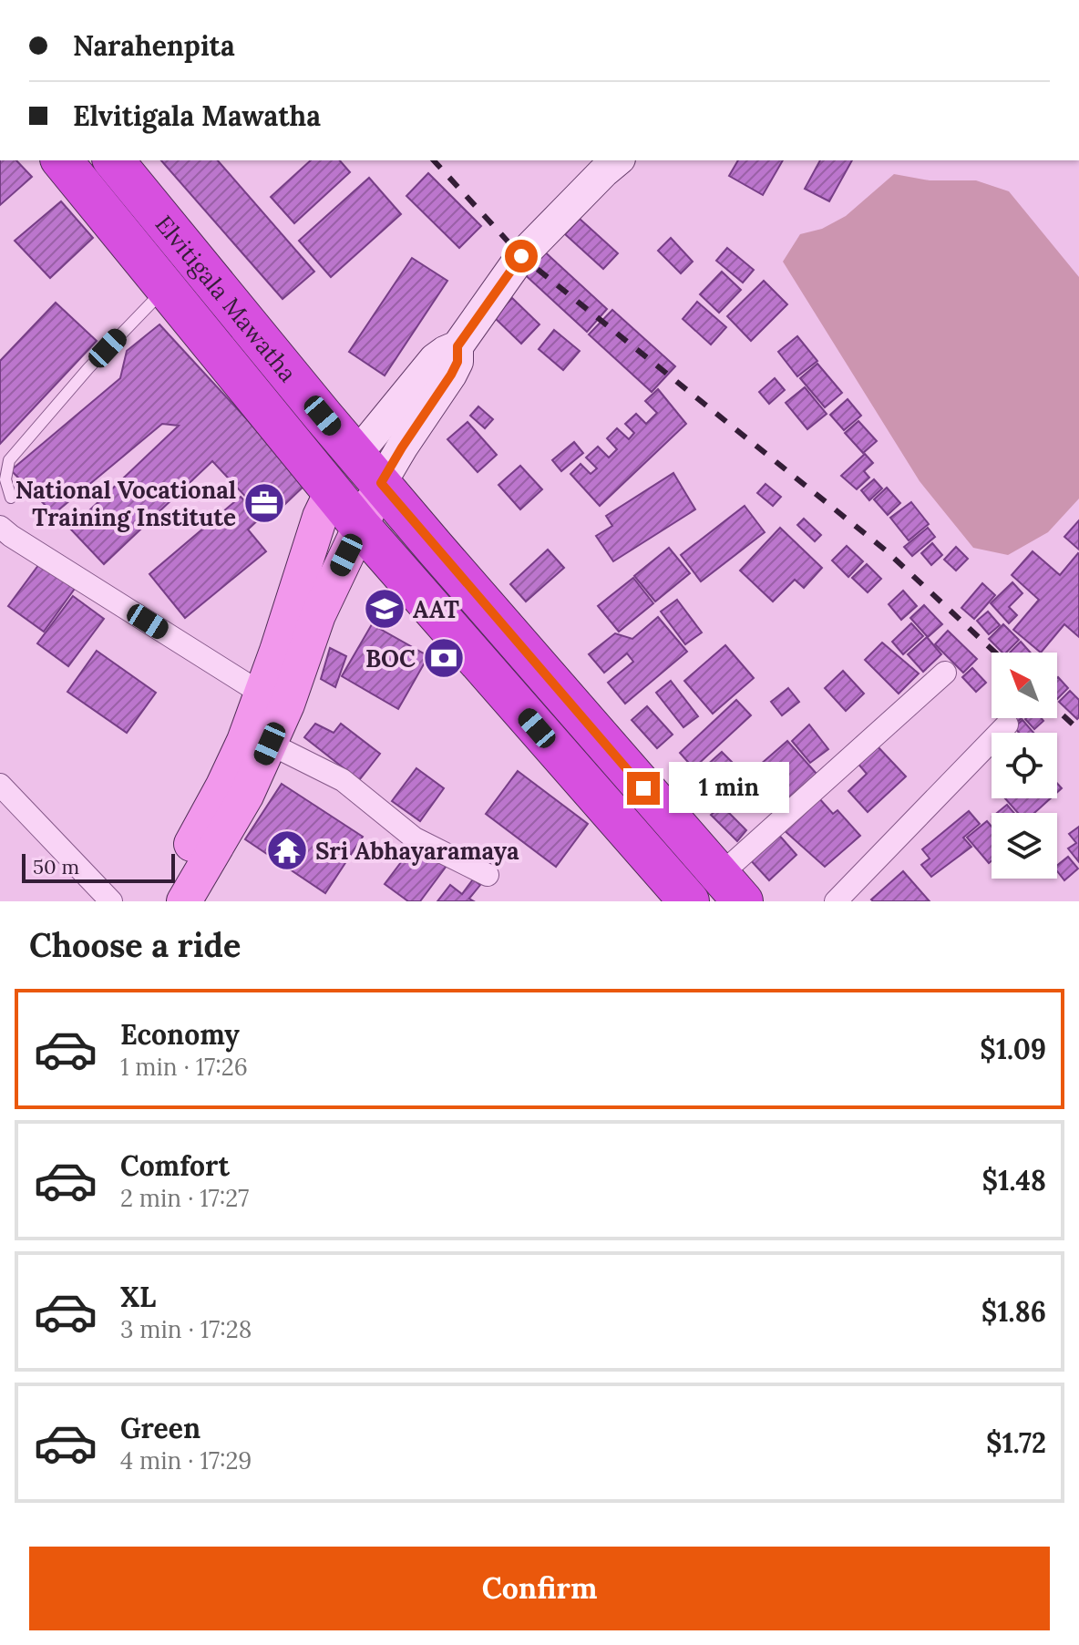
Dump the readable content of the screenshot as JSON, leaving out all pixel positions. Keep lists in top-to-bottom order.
{
  "streets": {
    "highway": ["Elvitigala Mawatha"]
  },
  "places": {
    "office": ["National Vocational Training Institute"],
    "school or university": ["AAT"],
    "bank": ["BOC"],
    "temple": ["Sri Abhayaramaya"]
  },
  "scale_bar": "50 m",
  "north": "top left",
  "page": {
    "banner": ["Narahenpita", "Elvitigala Mawatha"],
    "bubble": "1 min",
    "scale": "50 m",
    "heading": "Choose a ride",
    "list": [
      {
        "name": "Economy",
        "note": "1 min · 17:26",
        "value": "$1.09"
      },
      {
        "name": "Comfort",
        "note": "2 min · 17:27",
        "value": "$1.48"
      },
      {
        "name": "XL",
        "note": "3 min · 17:28",
        "value": "$1.86"
      },
      {
        "name": "Green",
        "note": "4 min · 17:29",
        "value": "$1.72"
      }
    ],
    "buttons": "Confirm"
  }
}
